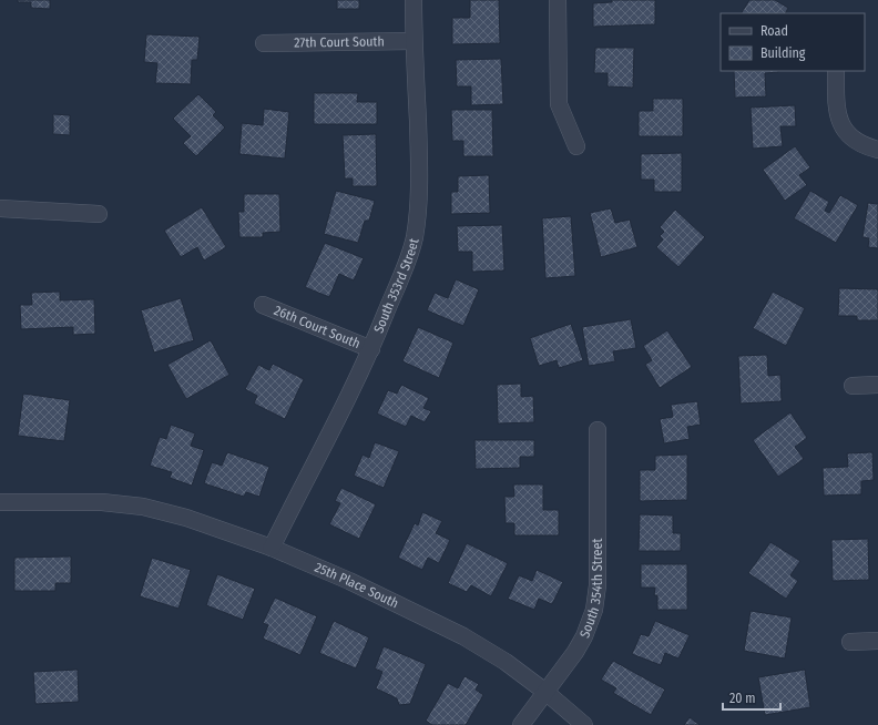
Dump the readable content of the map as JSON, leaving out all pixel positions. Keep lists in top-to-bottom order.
{
  "streets": {
    "street": [
      "27th Court South",
      "South 353rd Street",
      "26th Court South",
      "25th Place South",
      "South 354th Street"
    ]
  },
  "crossings": [
    ["27th Court South", "South 353rd Street"],
    ["South 353rd Street", "26th Court South"],
    ["South 353rd Street", "25th Place South"],
    ["25th Place South", "South 354th Street"]
  ],
  "legend": ["Road", "Building"],
  "scale_bar": "20 m"
}
